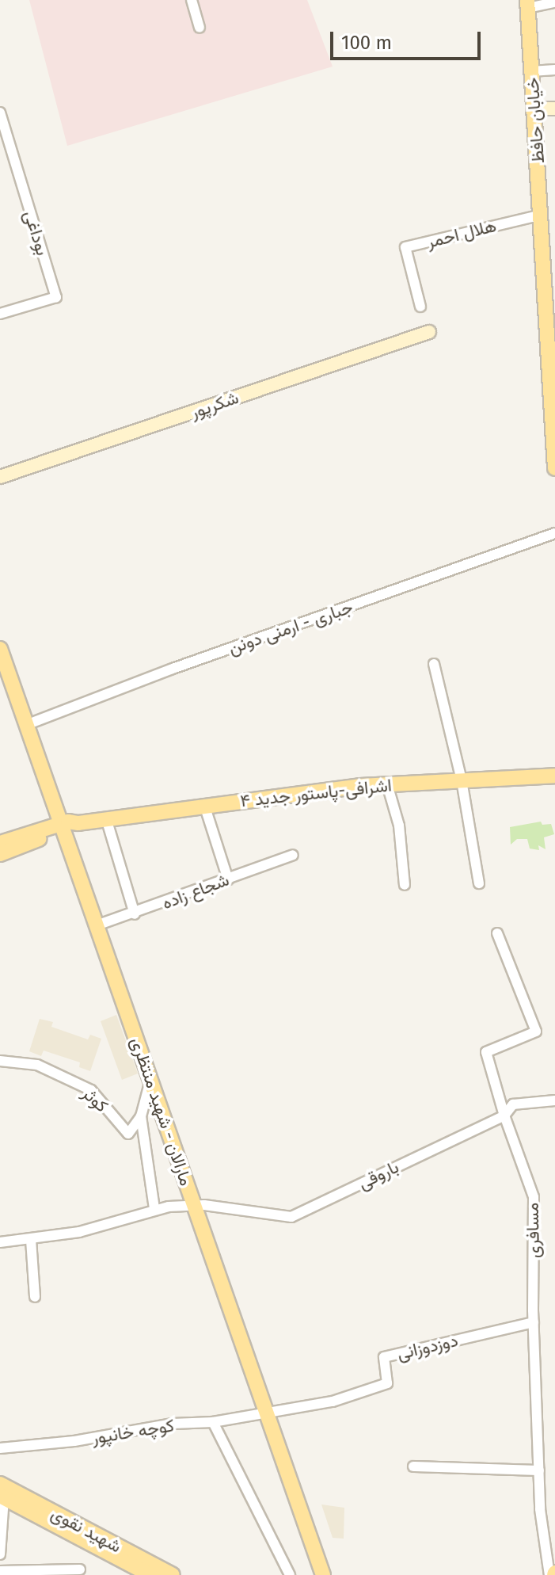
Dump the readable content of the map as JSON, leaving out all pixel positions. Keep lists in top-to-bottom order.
{
  "streets": {
    "main road": [
      "خیابان حافظ",
      "اشرافی-پاستور جدید ۴",
      "مارالان - شهید منتظری",
      "شهید نقوی"
    ],
    "street": [
      "بوداغی",
      "هلال احمر",
      "شکرپور",
      "جباری - ارمنی دونن",
      "شجاع زاده",
      "کوثر",
      "باروقی",
      "مسافری",
      "دوزدوزانی",
      "کوچه خانپور"
    ]
  },
  "crossings": [
    ["خیابان حافظ", "هلال احمر"],
    ["جباری - ارمنی دونن", "مارالان - شهید منتظری"],
    ["اشرافی-پاستور جدید ۴", "مارالان - شهید منتظری"],
    ["شجاع زاده", "مارالان - شهید منتظری"],
    ["مارالان - شهید منتظری", "باروقی"],
    ["مارالان - شهید منتظری", "دوزدوزانی"],
    ["مارالان - شهید منتظری", "کوچه خانپور"],
    ["باروقی", "مسافری"],
    ["مسافری", "دوزدوزانی"],
    ["دوزدوزانی", "کوچه خانپور"]
  ],
  "scale_bar": "100 m"
}
